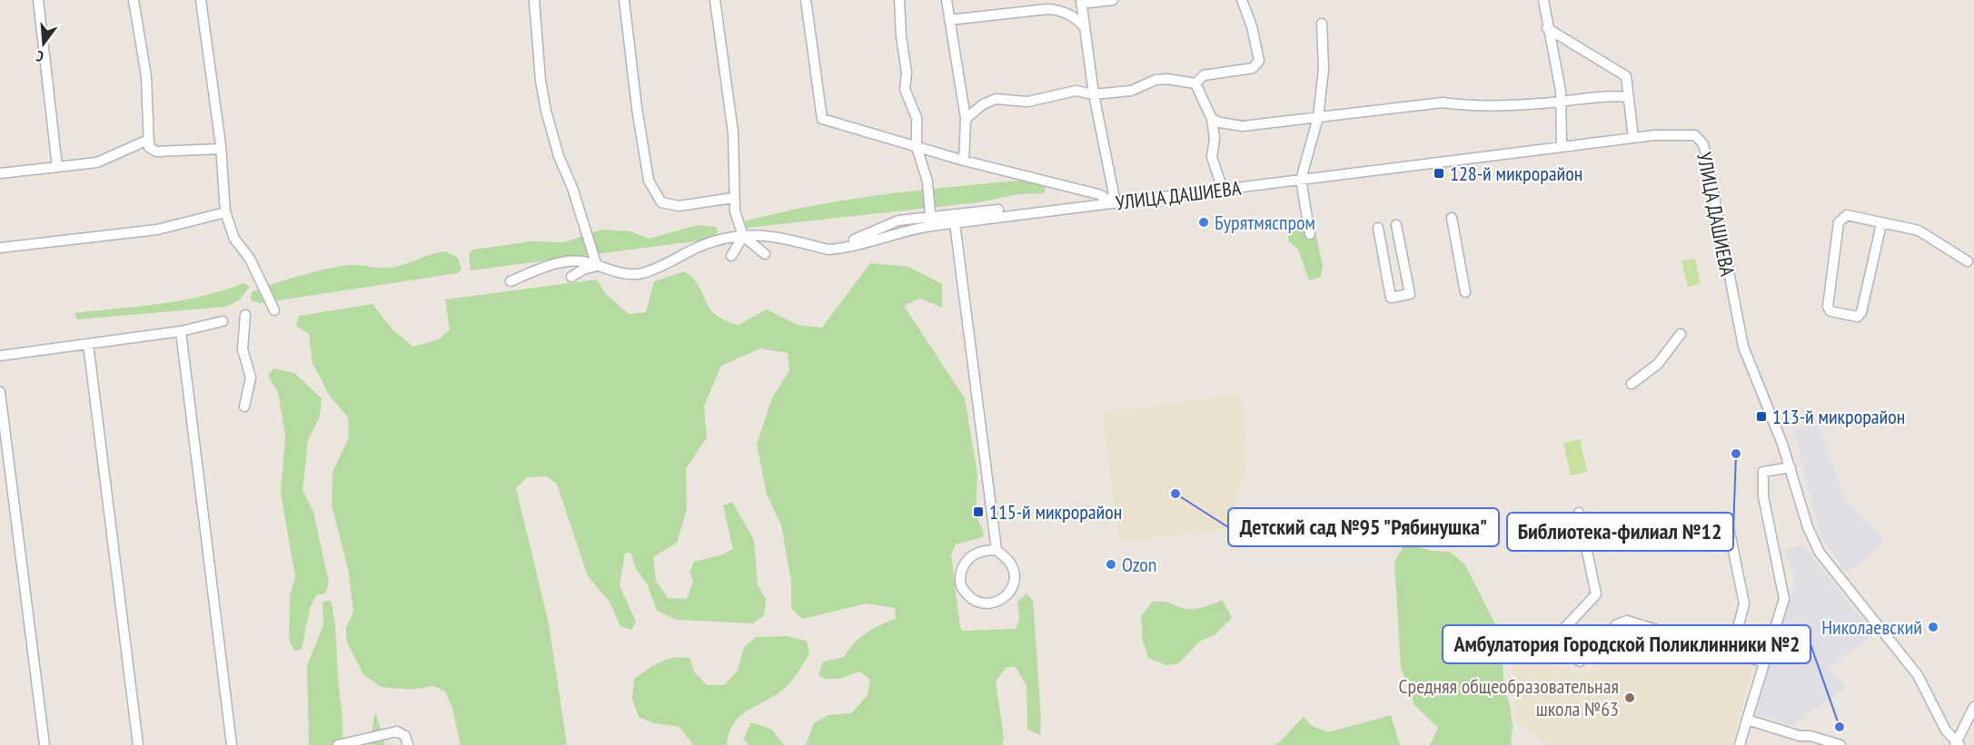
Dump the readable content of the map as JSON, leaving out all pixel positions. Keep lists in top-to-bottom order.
{
  "streets": {
    "street": ["УЛИЦА ДАШИЕВА"]
  },
  "places": {
    "transit": ["128-й микрорайон", "113-й микрорайон", "115-й микрорайон"],
    "other": [
      "Бурятмяспром",
      "Библиотека-филиал №12",
      "Детский сад №95 \"Рябинушка\"",
      "Ozon",
      "Николаевский",
      "Средняя общеобразовательная школа №63",
      "Амбулатория Городской Поликлинники №2"
    ]
  },
  "north": "bottom"
}
